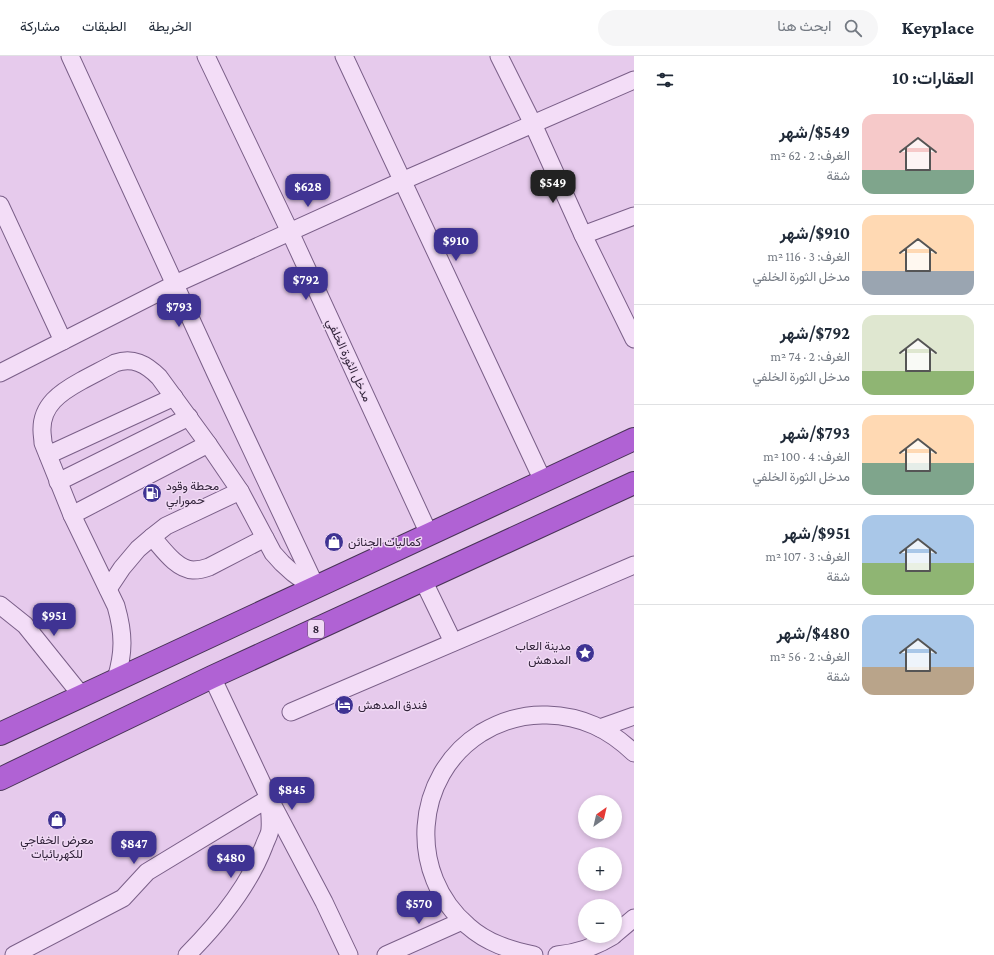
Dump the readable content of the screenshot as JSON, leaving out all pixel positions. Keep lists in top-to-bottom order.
{
  "streets": {
    "highway": ["8"],
    "street": ["مدخل الثورة الخلفي"]
  },
  "places": {
    "fuel station": ["محطة وقود حمورابي"],
    "shop": ["كماليات الجنائن", "معرض الخفاجي للكهربائيات"],
    "place": ["مدينة العاب المدهش"],
    "hotel": ["فندق المدهش"]
  },
  "north": "top right",
  "page": {
    "header": "Keyplace",
    "search": "ابحث هنا",
    "nav": ["الخريطة", "الطبقات", "مشاركة"],
    "heading": "العقارات: 10",
    "list": [
      {
        "name": "$549/شهر",
        "note": "الغرف: 2 · 62 m² · شقة"
      },
      {
        "name": "$910/شهر",
        "note": "الغرف: 3 · 116 m² · مدخل الثورة الخلفي"
      },
      {
        "name": "$792/شهر",
        "note": "الغرف: 2 · 74 m² · مدخل الثورة الخلفي"
      },
      {
        "name": "$793/شهر",
        "note": "الغرف: 4 · 100 m² · مدخل الثورة الخلفي"
      },
      {
        "name": "$951/شهر",
        "note": "الغرف: 3 · 107 m² · شقة"
      },
      {
        "name": "$480/شهر",
        "note": "الغرف: 2 · 56 m² · شقة"
      }
    ],
    "price": [
      "$549",
      "$628",
      "$910",
      "$792",
      "$793",
      "$951",
      "$845",
      "$847",
      "$480",
      "$570"
    ],
    "map_buttons": ["+", "−"]
  }
}
